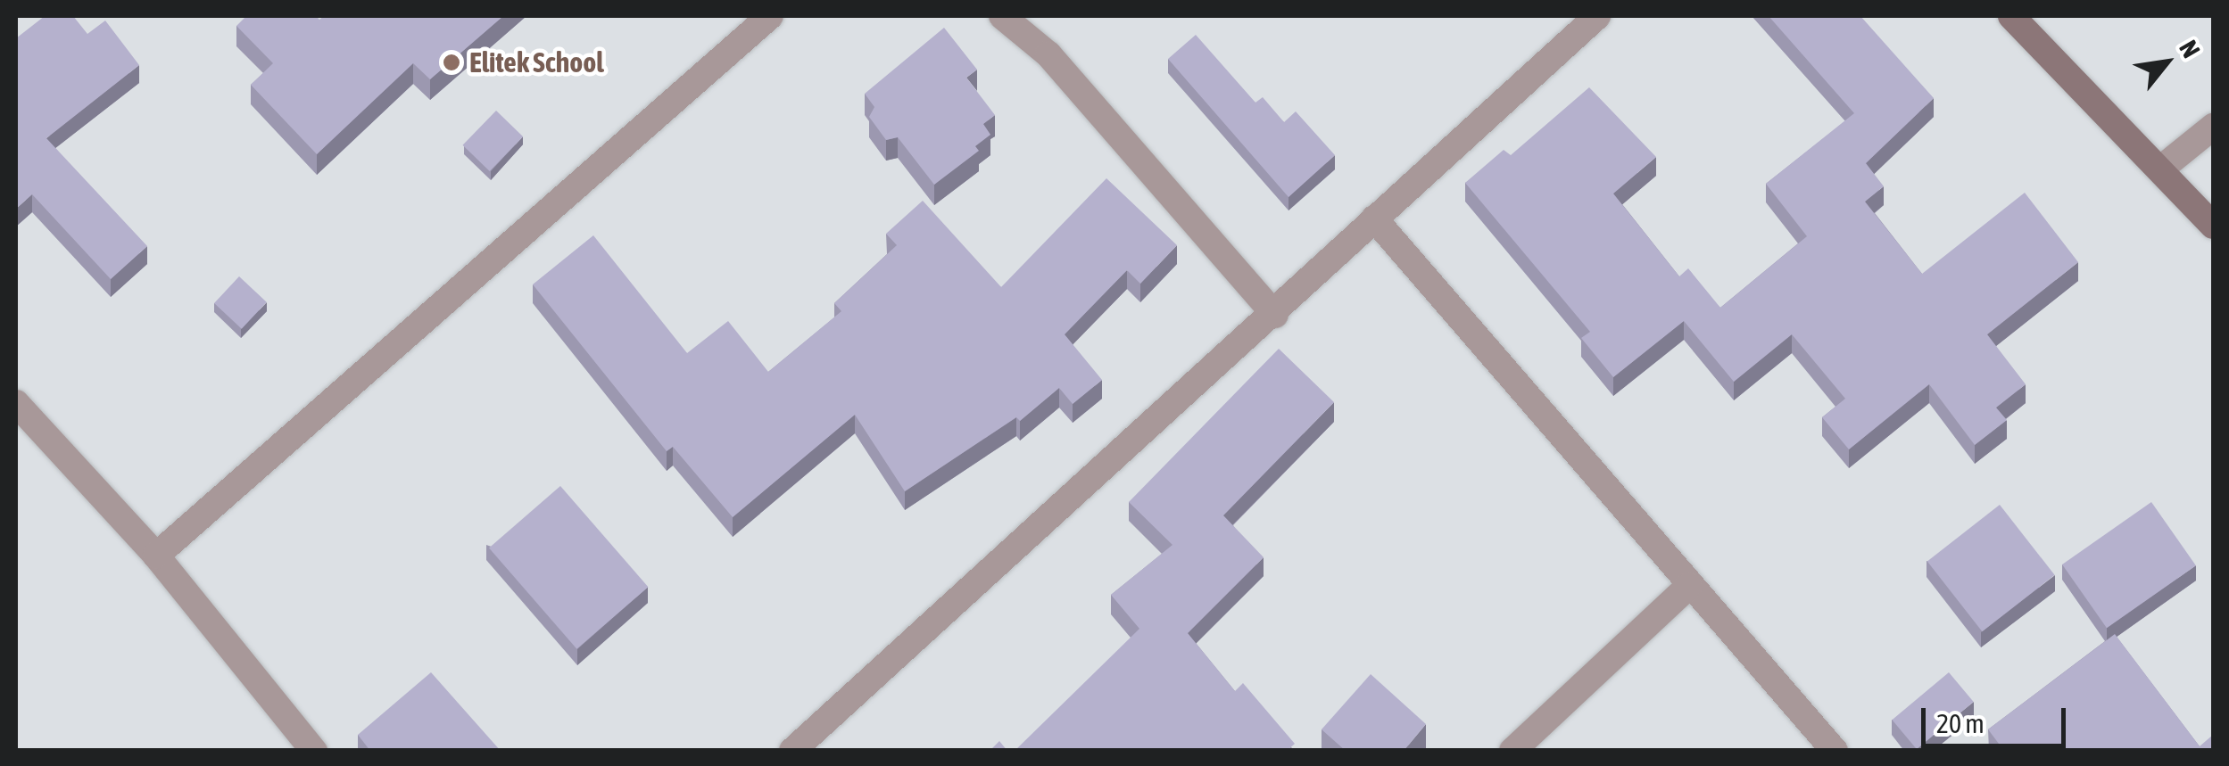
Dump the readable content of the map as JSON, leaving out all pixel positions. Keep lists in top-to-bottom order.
{
  "places": ["Elitek School"],
  "scale_bar": "20 m",
  "north": "top right"
}
